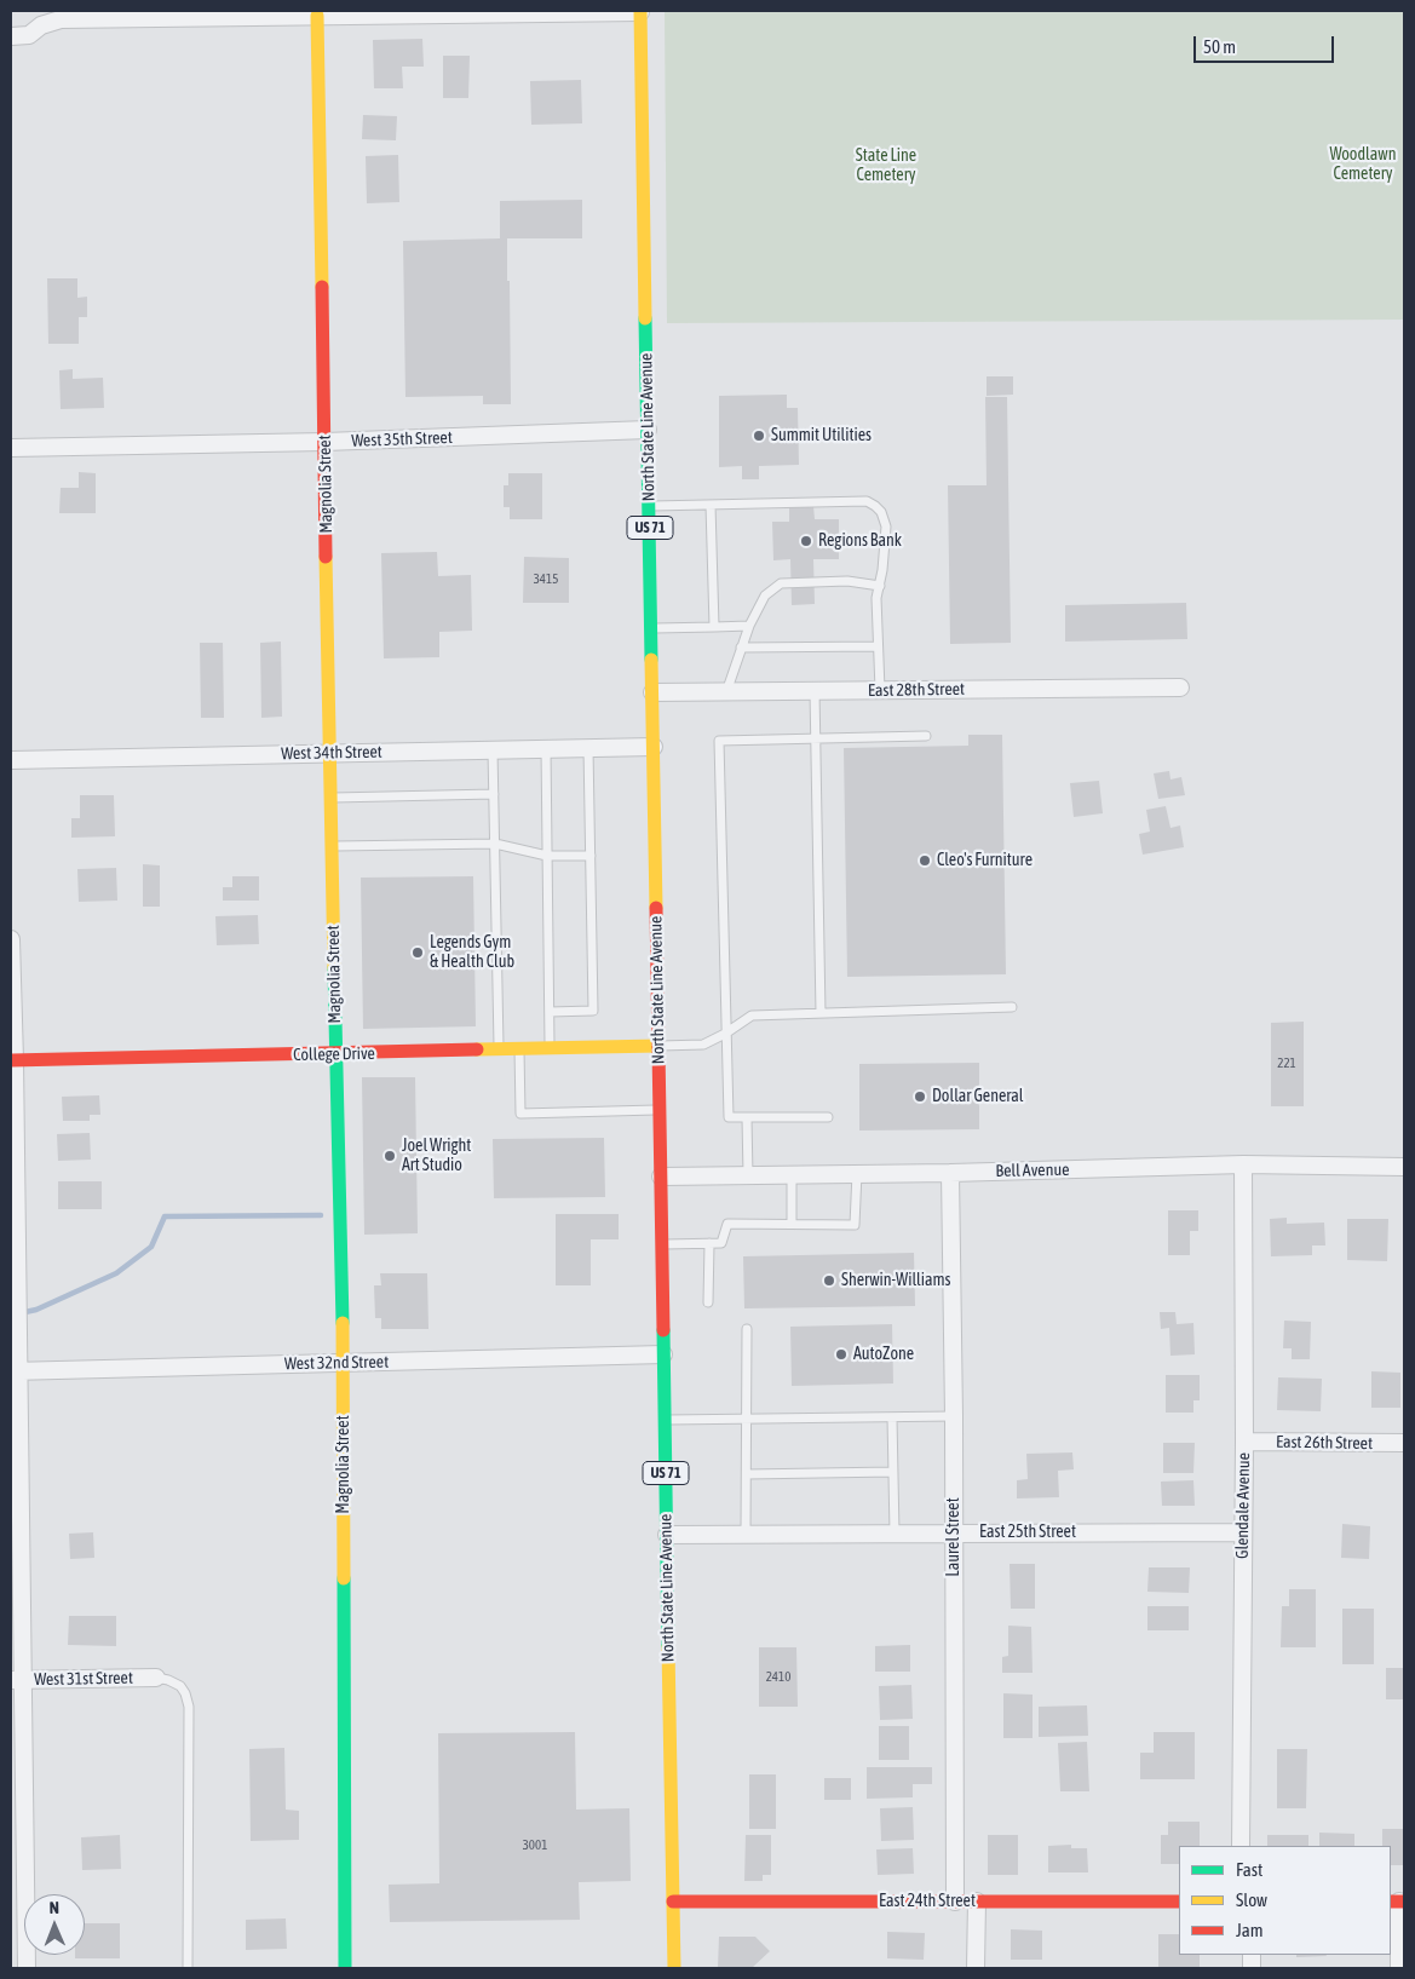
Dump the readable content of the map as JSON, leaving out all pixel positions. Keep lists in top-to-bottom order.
{
  "streets": {
    "street": [
      "North State Line Avenue",
      "West 35th Street",
      "Magnolia Street",
      "US 71",
      "East 28th Street",
      "West 34th Street",
      "College Drive",
      "Bell Avenue",
      "West 32nd Street",
      "East 26th Street",
      "Glendale Avenue",
      "East 25th Street",
      "Laurel Street",
      "West 31st Street",
      "East 24th Street"
    ]
  },
  "crossings": [
    ["North State Line Avenue", "West 35th Street"],
    ["North State Line Avenue", "East 28th Street"],
    ["North State Line Avenue", "West 34th Street"],
    ["North State Line Avenue", "College Drive"],
    ["North State Line Avenue", "Bell Avenue"],
    ["North State Line Avenue", "West 32nd Street"],
    ["North State Line Avenue", "East 25th Street"],
    ["North State Line Avenue", "East 24th Street"],
    ["West 35th Street", "Magnolia Street"],
    ["Magnolia Street", "West 34th Street"],
    ["Magnolia Street", "College Drive"],
    ["Magnolia Street", "West 32nd Street"],
    ["Bell Avenue", "Glendale Avenue"],
    ["Bell Avenue", "Laurel Street"],
    ["East 26th Street", "Glendale Avenue"],
    ["Glendale Avenue", "East 25th Street"],
    ["East 25th Street", "Laurel Street"],
    ["Laurel Street", "East 24th Street"]
  ],
  "parks": ["Woodlawn Cemetery", "State Line Cemetery"],
  "places": [
    "Summit Utilities",
    "Regions Bank",
    "Cleo's Furniture",
    "Legends Gym & Health Club",
    "Dollar General",
    "Joel Wright Art Studio",
    "Sherwin-Williams",
    "AutoZone"
  ],
  "house_numbers": [
    "3415",
    "221",
    "2410",
    "3001"
  ],
  "legend": ["Fast", "Slow", "Jam"],
  "scale_bar": "50 m",
  "north": "top"
}
